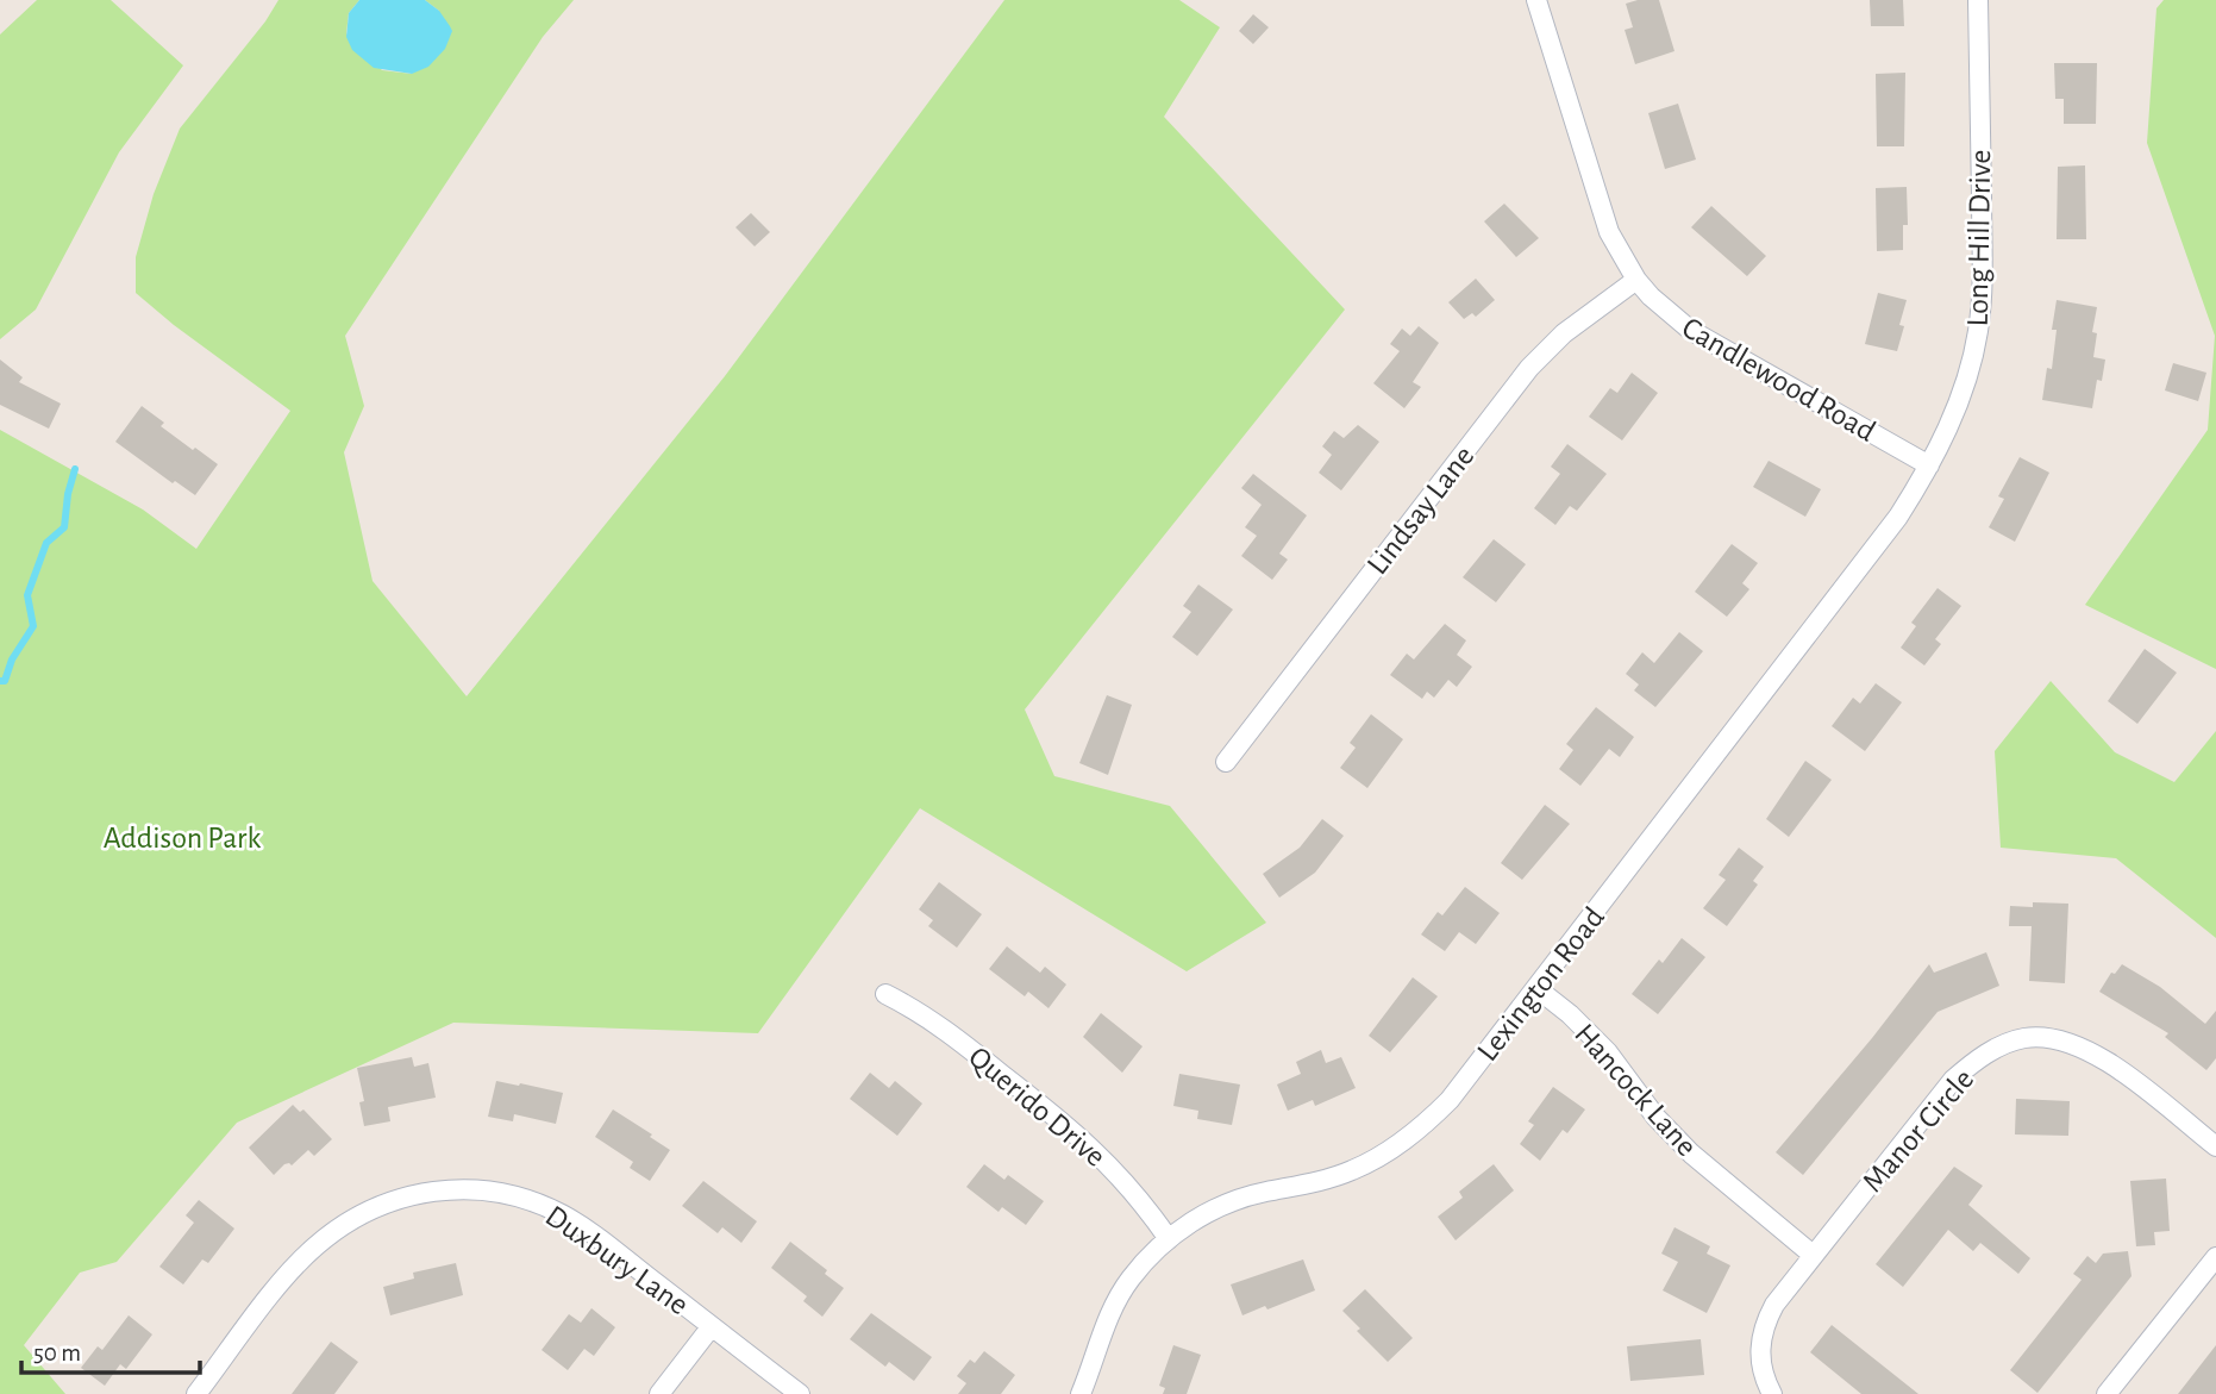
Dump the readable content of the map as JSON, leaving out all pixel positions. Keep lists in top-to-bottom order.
{
  "streets": {
    "street": [
      "Long Hill Drive",
      "Candlewood Road",
      "Lindsay Lane",
      "Lexington Road",
      "Hancock Lane",
      "Querido Drive",
      "Manor Circle",
      "Duxbury Lane"
    ]
  },
  "crossings": [
    ["Long Hill Drive", "Candlewood Road"],
    ["Long Hill Drive", "Lexington Road"],
    ["Candlewood Road", "Lindsay Lane"],
    ["Candlewood Road", "Lexington Road"],
    ["Lexington Road", "Hancock Lane"],
    ["Lexington Road", "Querido Drive"],
    ["Hancock Lane", "Manor Circle"]
  ],
  "parks": ["Addison Park"],
  "scale_bar": "50 m"
}
